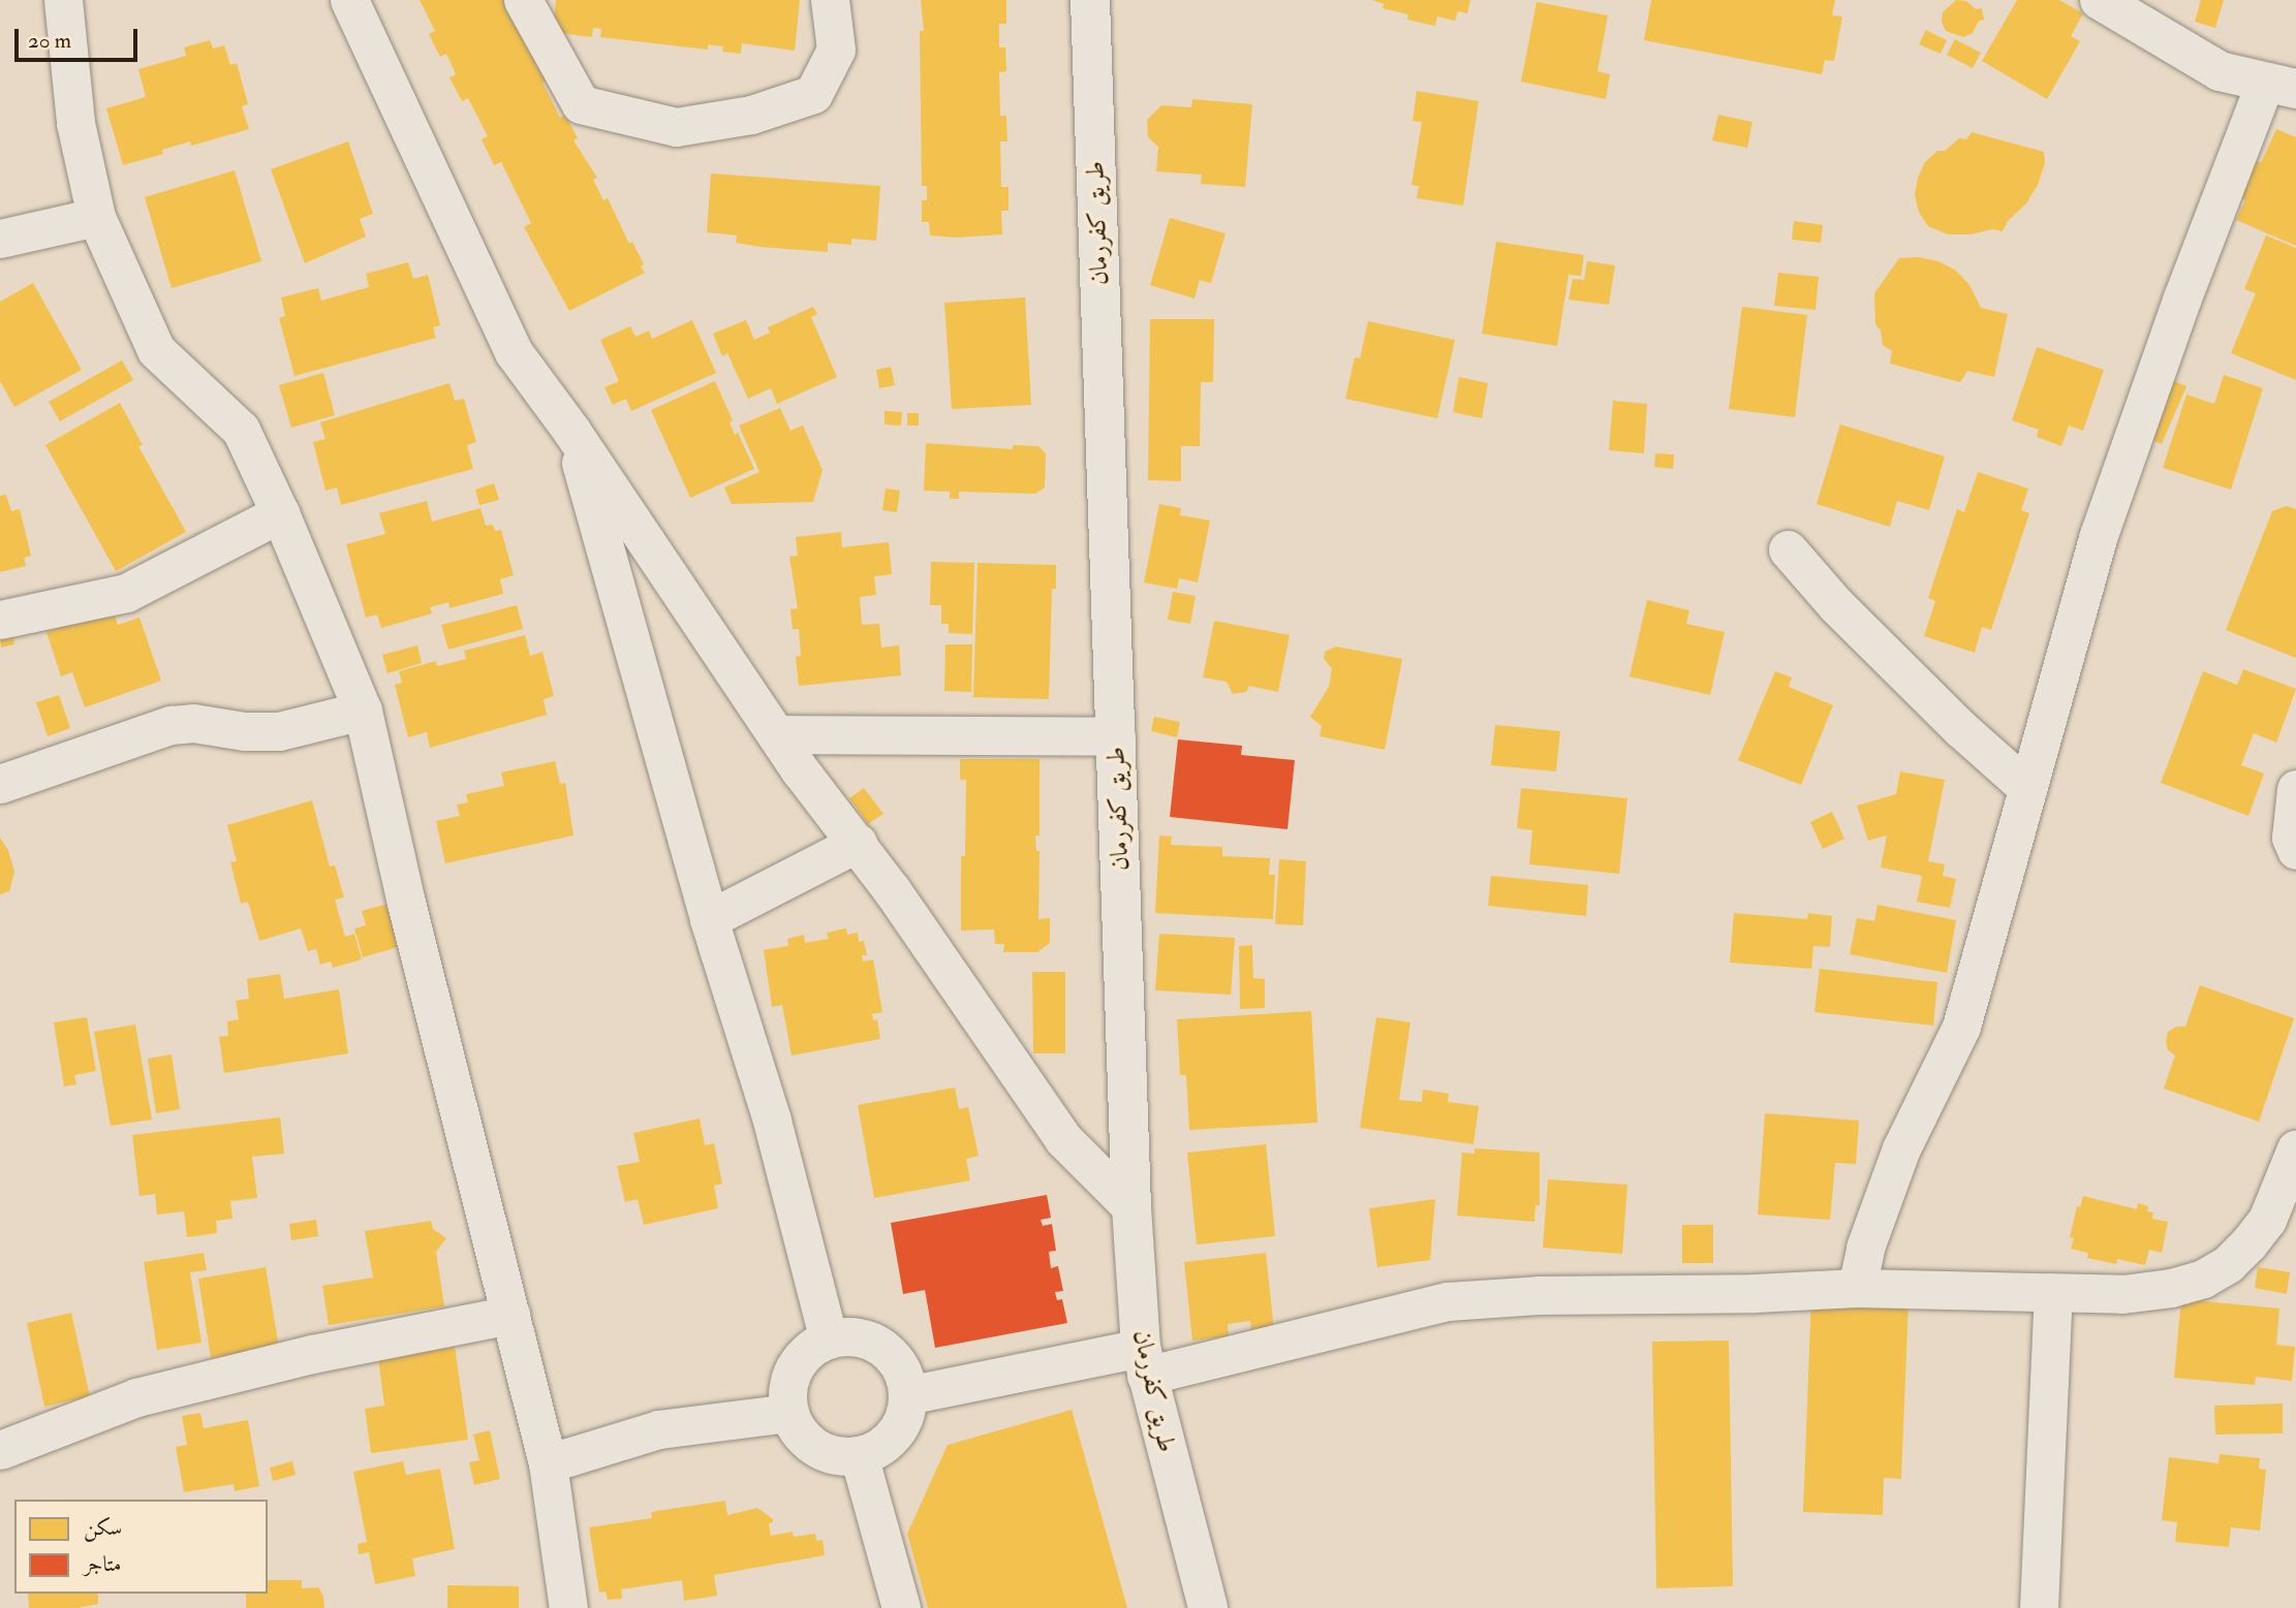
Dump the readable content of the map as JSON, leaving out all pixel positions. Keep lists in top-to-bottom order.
{
  "streets": {
    "main road": ["طريق كفررمان"]
  },
  "legend": ["سكن", "متاجر"],
  "scale_bar": "20 m"
}
